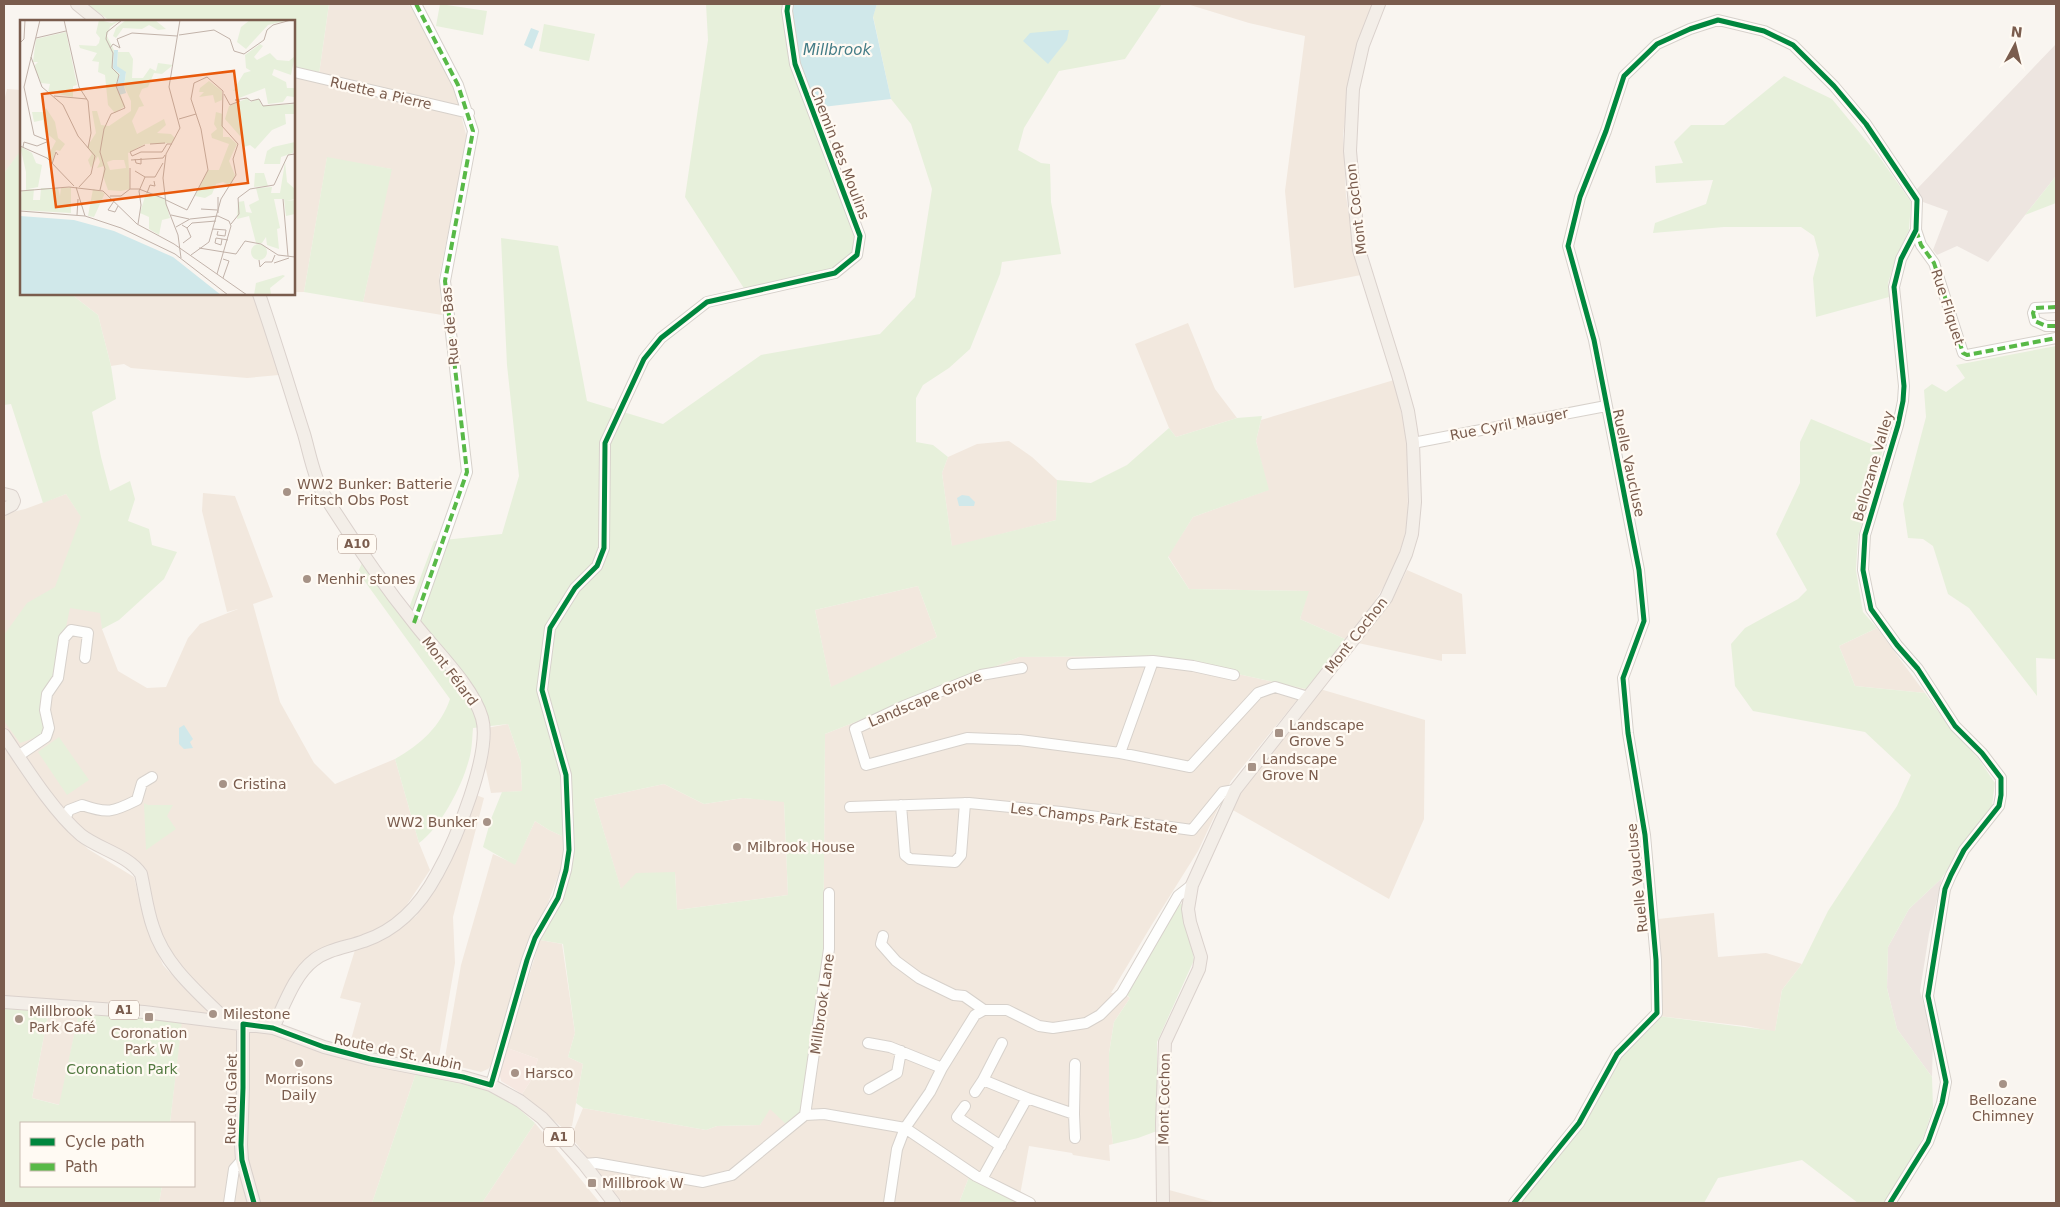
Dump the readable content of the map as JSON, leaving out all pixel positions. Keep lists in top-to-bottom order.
{
  "streets": {
    "main road": [
      "Mont Cochon",
      "A10",
      "Mont Félard",
      "A1",
      "Route de St. Aubin",
      "Rue du Galet"
    ],
    "street": [
      "Ruette a Pierre",
      "Chemin des Moulins",
      "Rue Fliquet",
      "Rue de Bas",
      "Rue Cyril Mauger",
      "Ruelle Vaucluse",
      "Bellozane Valley",
      "Landscape Grove",
      "Les Champs Park Estate",
      "Millbrook Lane"
    ]
  },
  "crossings": [
    ["Ruette a Pierre", "Rue de Bas"],
    ["Chemin des Moulins", "Route de St. Aubin"],
    ["Mont Cochon", "Rue Cyril Mauger"],
    ["Mont Cochon", "Landscape Grove"],
    ["Mont Cochon", "Les Champs Park Estate"],
    ["Rue Fliquet", "Bellozane Valley"],
    ["Rue de Bas", "Mont Félard"],
    ["Rue Cyril Mauger", "Ruelle Vaucluse"],
    ["Ruelle Vaucluse", "Bellozane Valley"],
    ["Mont Félard", "Route de St. Aubin"],
    ["Route de St. Aubin", "Rue du Galet"]
  ],
  "water": ["Millbrook"],
  "parks": ["Coronation Park"],
  "places": {
    "other": [
      "WW2 Bunker: Batterie Fritsch Obs Post",
      "Menhir stones",
      "Cristina",
      "WW2 Bunker",
      "Milbrook House",
      "Milestone",
      "Millbrook Park Café",
      "Morrisons Daily",
      "Harsco",
      "Bellozane Chimney"
    ],
    "transit": [
      "Landscape Grove S",
      "Landscape Grove N",
      "Coronation Park W",
      "Millbrook W"
    ]
  },
  "legend": ["Cycle path", "Path"],
  "north": "top"
}
